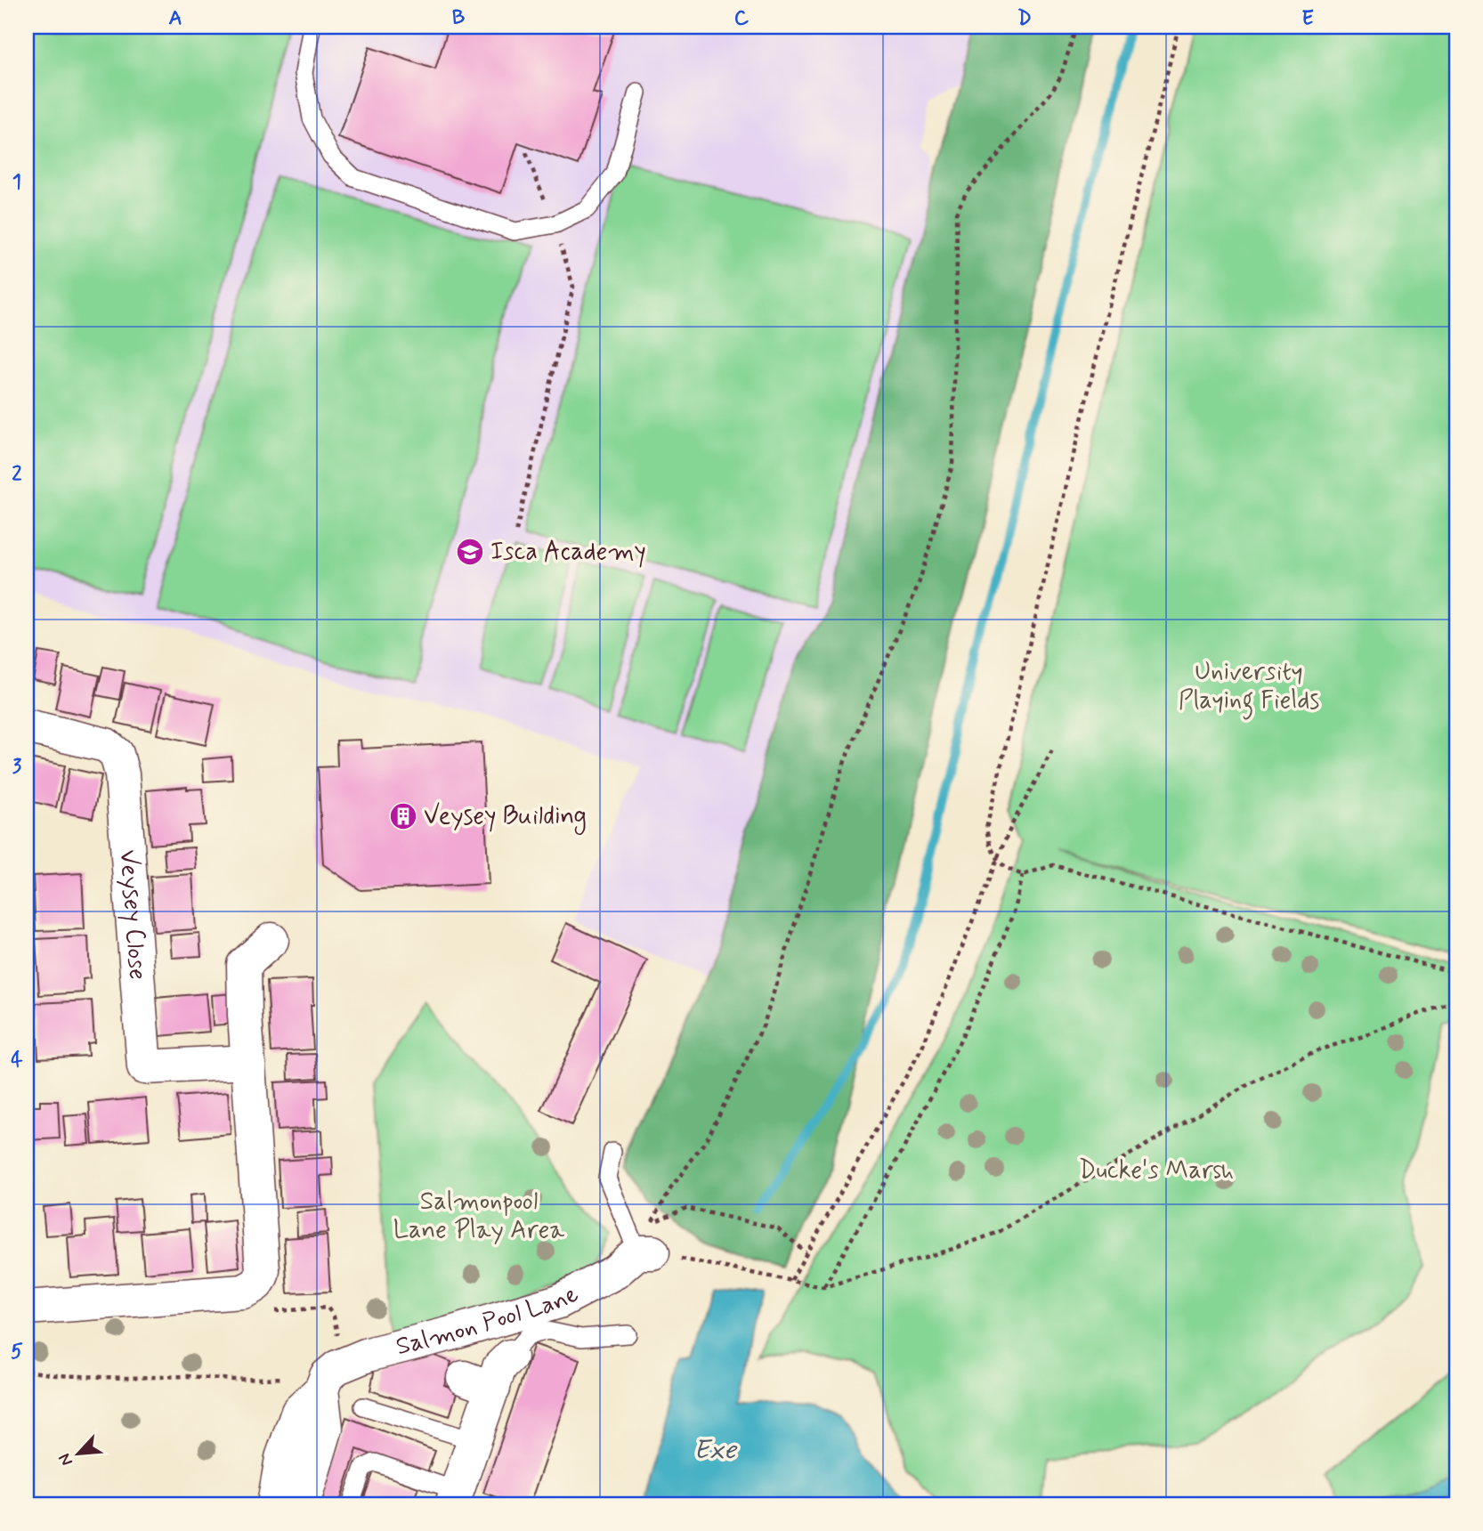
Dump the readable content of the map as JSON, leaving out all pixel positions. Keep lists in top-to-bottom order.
{
  "streets": {
    "street": ["Veysey Close", "Salmon Pool Lane"]
  },
  "water": ["Exe"],
  "parks": ["University Playing Fields", "Ducke's Marsh", "Salmonpool Lane Play Area"],
  "places": {
    "school or university": ["Isca Academy"],
    "building": ["Veysey Building"]
  },
  "north": "bottom left",
  "grid": {
    "columns": [
      "A",
      "B",
      "C",
      "D",
      "E"
    ],
    "rows": [
      "1",
      "2",
      "3",
      "4",
      "5"
    ]
  }
}
